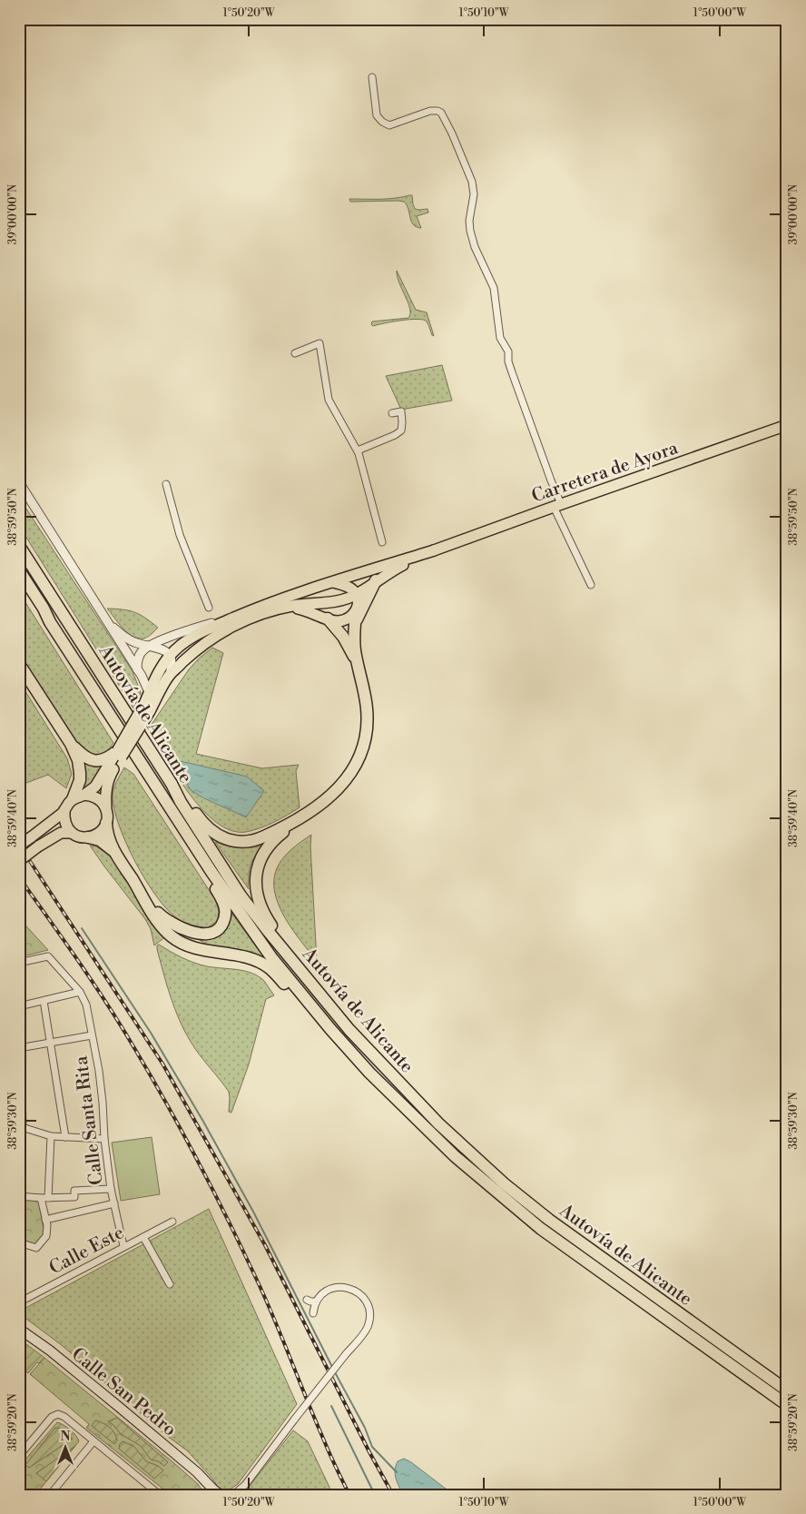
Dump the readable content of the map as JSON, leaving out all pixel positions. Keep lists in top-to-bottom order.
{
  "streets": {
    "highway": ["Autovía de Alicante"],
    "main road": ["Carretera de Ayora", "Calle San Pedro"],
    "street": ["Calle Santa Rita", "Calle Este"]
  },
  "crossings": [
    ["Calle Santa Rita", "Calle Este"]
  ],
  "north": "top",
  "coordinates": [
    "1°50'20\"W",
    "1°50'10\"W",
    "1°50'00\"W",
    "39°00'00\"N",
    "38°59'50\"N",
    "38°59'40\"N",
    "38°59'30\"N",
    "38°59'20\"N"
  ]
}
